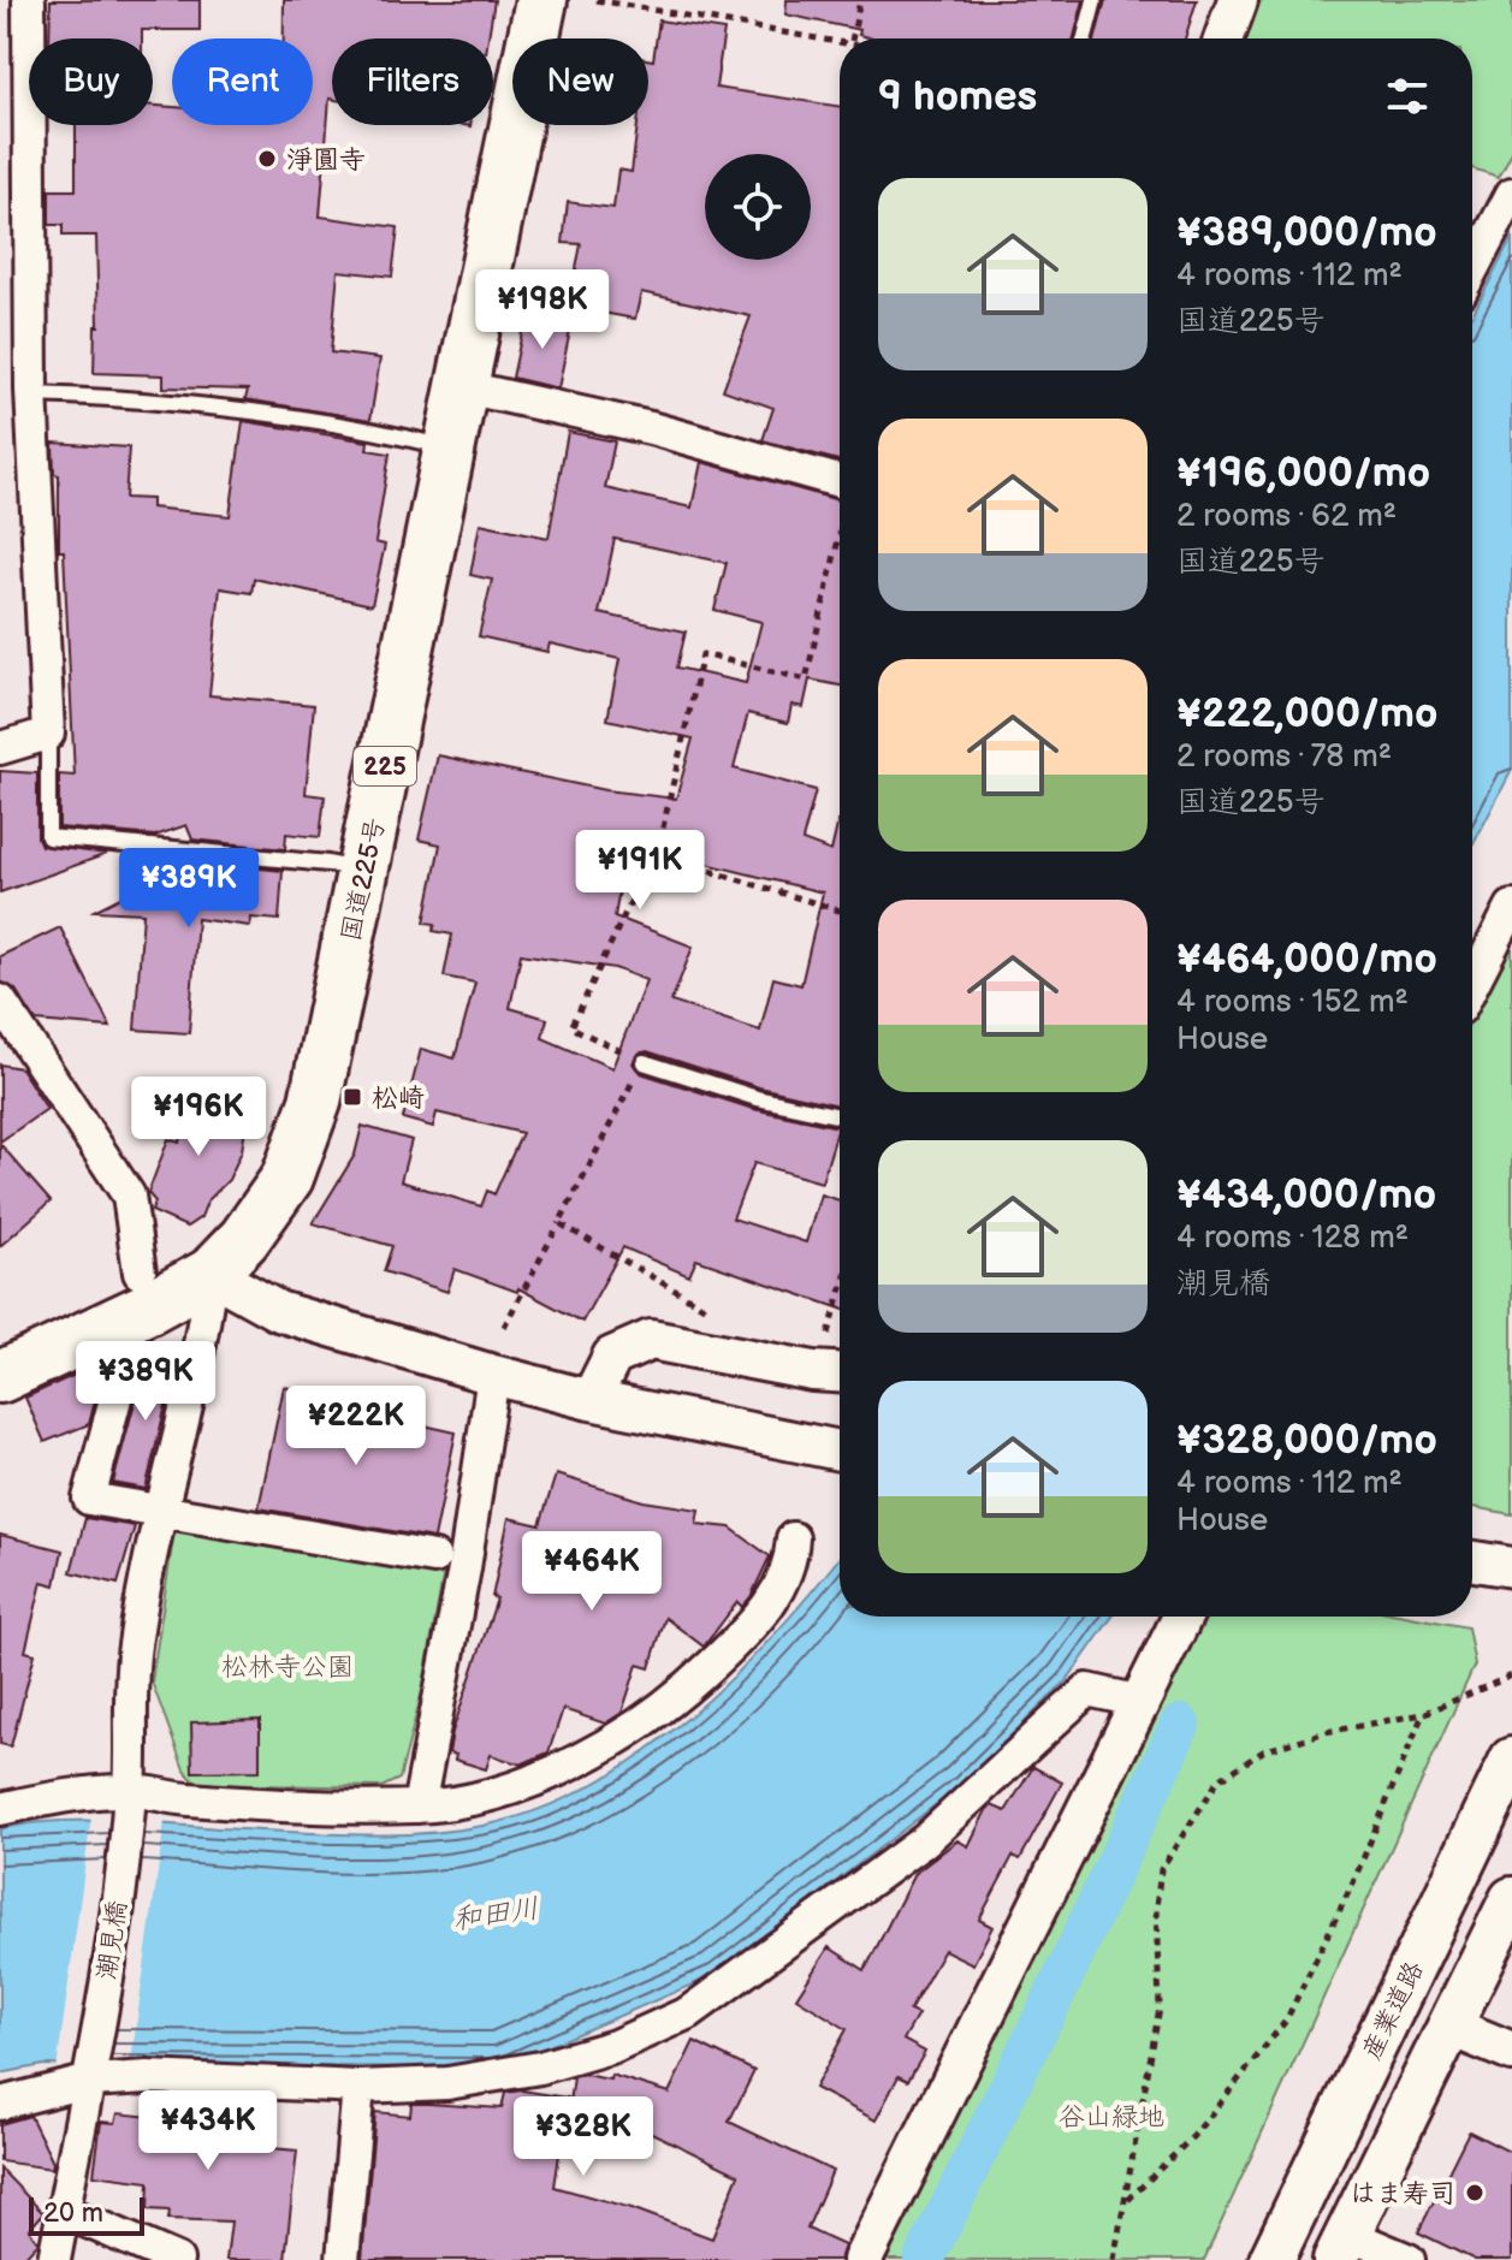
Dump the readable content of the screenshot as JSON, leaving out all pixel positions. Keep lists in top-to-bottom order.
{
  "streets": {
    "highway": ["225", "国道225号"],
    "main road": ["産業道路"],
    "street": ["潮見橋"]
  },
  "crossings": [
    ["国道225号", "潮見橋"]
  ],
  "water": ["和田川"],
  "parks": ["松林寺公園", "谷山緑地"],
  "places": {
    "other": ["淨圓寺", "はま寿司"],
    "transit": ["松崎"]
  },
  "scale_bar": "20 m",
  "page": {
    "chip": [
      "Buy",
      "Rent",
      "Filters",
      "New"
    ],
    "heading": "9 homes",
    "list": [
      {
        "name": "¥389,000/mo",
        "note": "4 rooms · 112 m² · 国道225号"
      },
      {
        "name": "¥196,000/mo",
        "note": "2 rooms · 62 m² · 国道225号"
      },
      {
        "name": "¥222,000/mo",
        "note": "2 rooms · 78 m² · 国道225号"
      },
      {
        "name": "¥464,000/mo",
        "note": "4 rooms · 152 m² · House"
      },
      {
        "name": "¥434,000/mo",
        "note": "4 rooms · 128 m² · 潮見橋"
      },
      {
        "name": "¥328,000/mo",
        "note": "4 rooms · 112 m² · House"
      }
    ],
    "price": [
      "¥198K",
      "¥191K",
      "¥389K",
      "¥196K",
      "¥389K",
      "¥222K",
      "¥464K",
      "¥434K",
      "¥328K"
    ],
    "scale": "20 m"
  }
}
